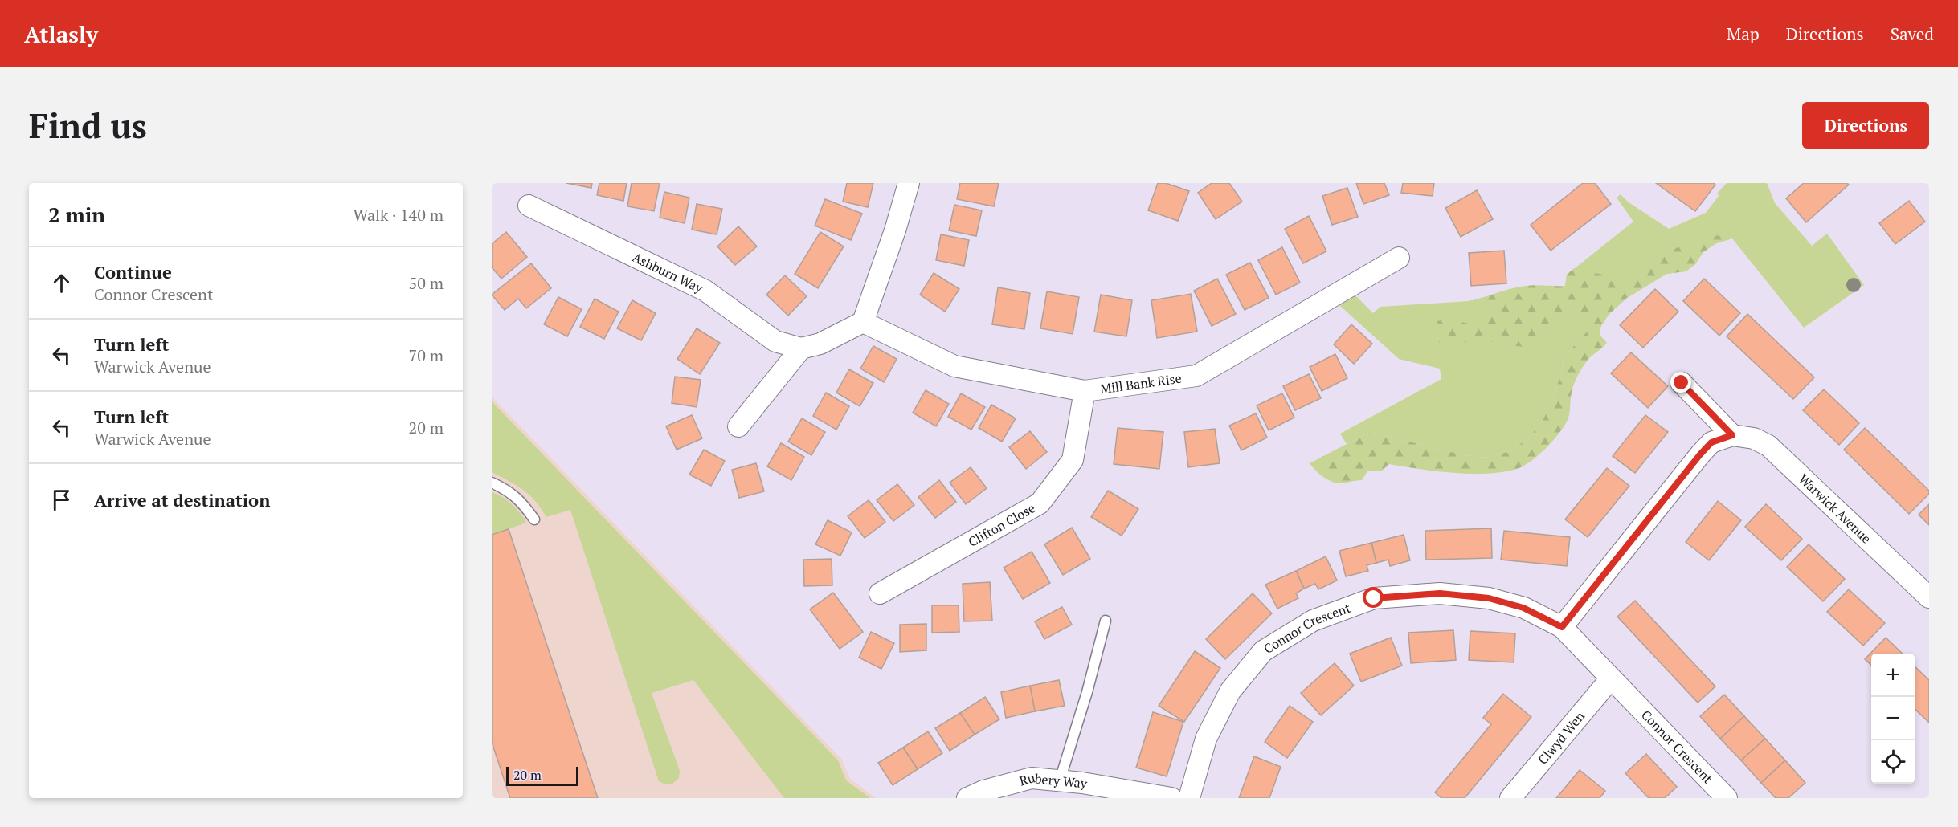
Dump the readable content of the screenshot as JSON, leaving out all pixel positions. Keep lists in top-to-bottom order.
{
  "streets": {
    "street": [
      "Ashburn Way",
      "Mill Bank Rise",
      "Warwick Avenue",
      "Clifton Close",
      "Connor Crescent",
      "Clwyd Wen",
      "Rubery Way"
    ]
  },
  "crossings": [
    ["Mill Bank Rise", "Clifton Close"],
    ["Connor Crescent", "Clwyd Wen"]
  ],
  "scale_bar": "20 m",
  "page": {
    "header": "Atlasly",
    "nav": ["Map", "Directions", "Saved"],
    "buttons": "Directions",
    "title": "Find us",
    "heading": ["2 min", "Walk · 140 m"],
    "list": [
      ["Continue", "Connor Crescent", "50 m"],
      ["Turn left", "Warwick Avenue", "70 m"],
      ["Turn left", "Warwick Avenue", "20 m"],
      "Arrive at destination"
    ],
    "map_buttons": ["+", "−"],
    "scale": "20 m"
  }
}
